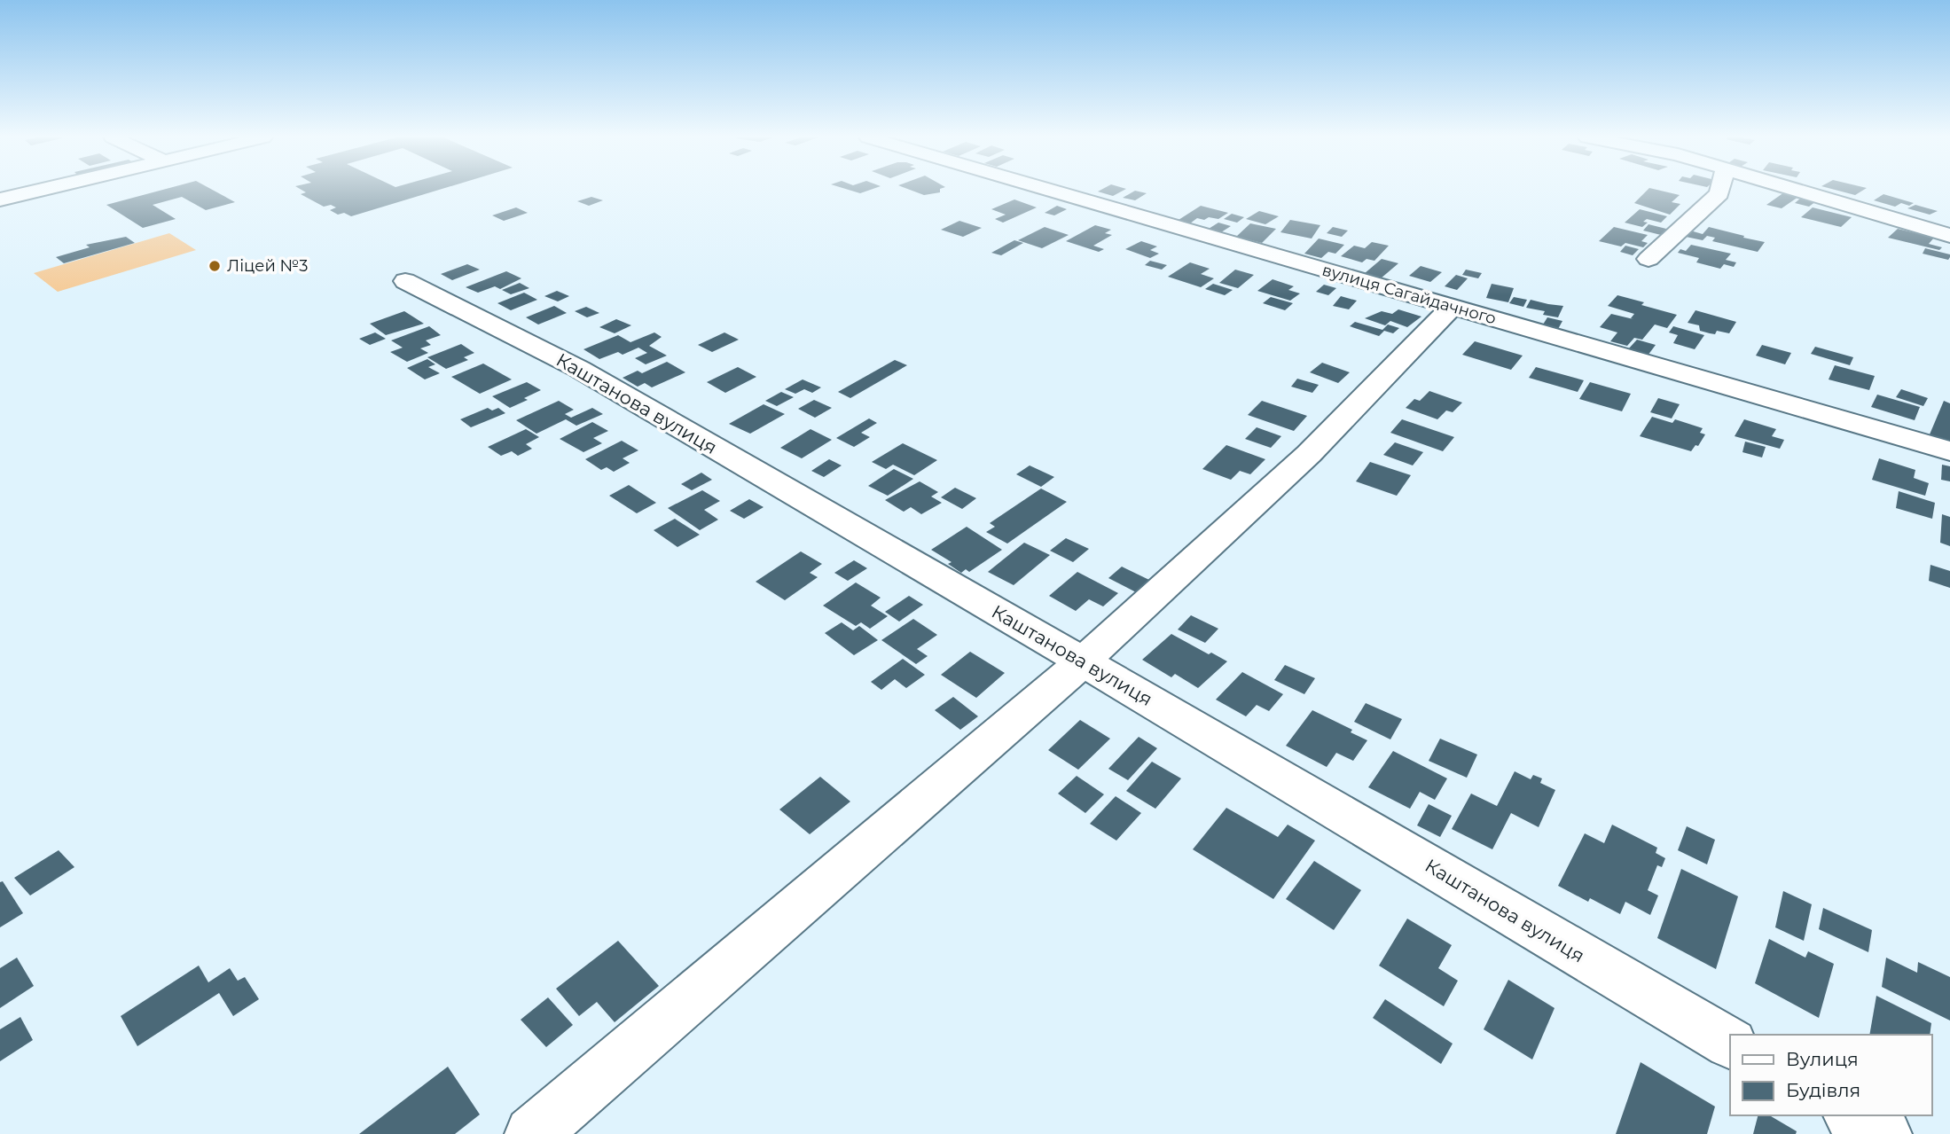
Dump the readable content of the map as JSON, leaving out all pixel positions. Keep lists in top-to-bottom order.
{
  "streets": {
    "street": ["вулиця Сагайдачного", "Каштанова вулиця"]
  },
  "places": ["Ліцей №3"],
  "legend": ["Вулиця", "Будівля"]
}
